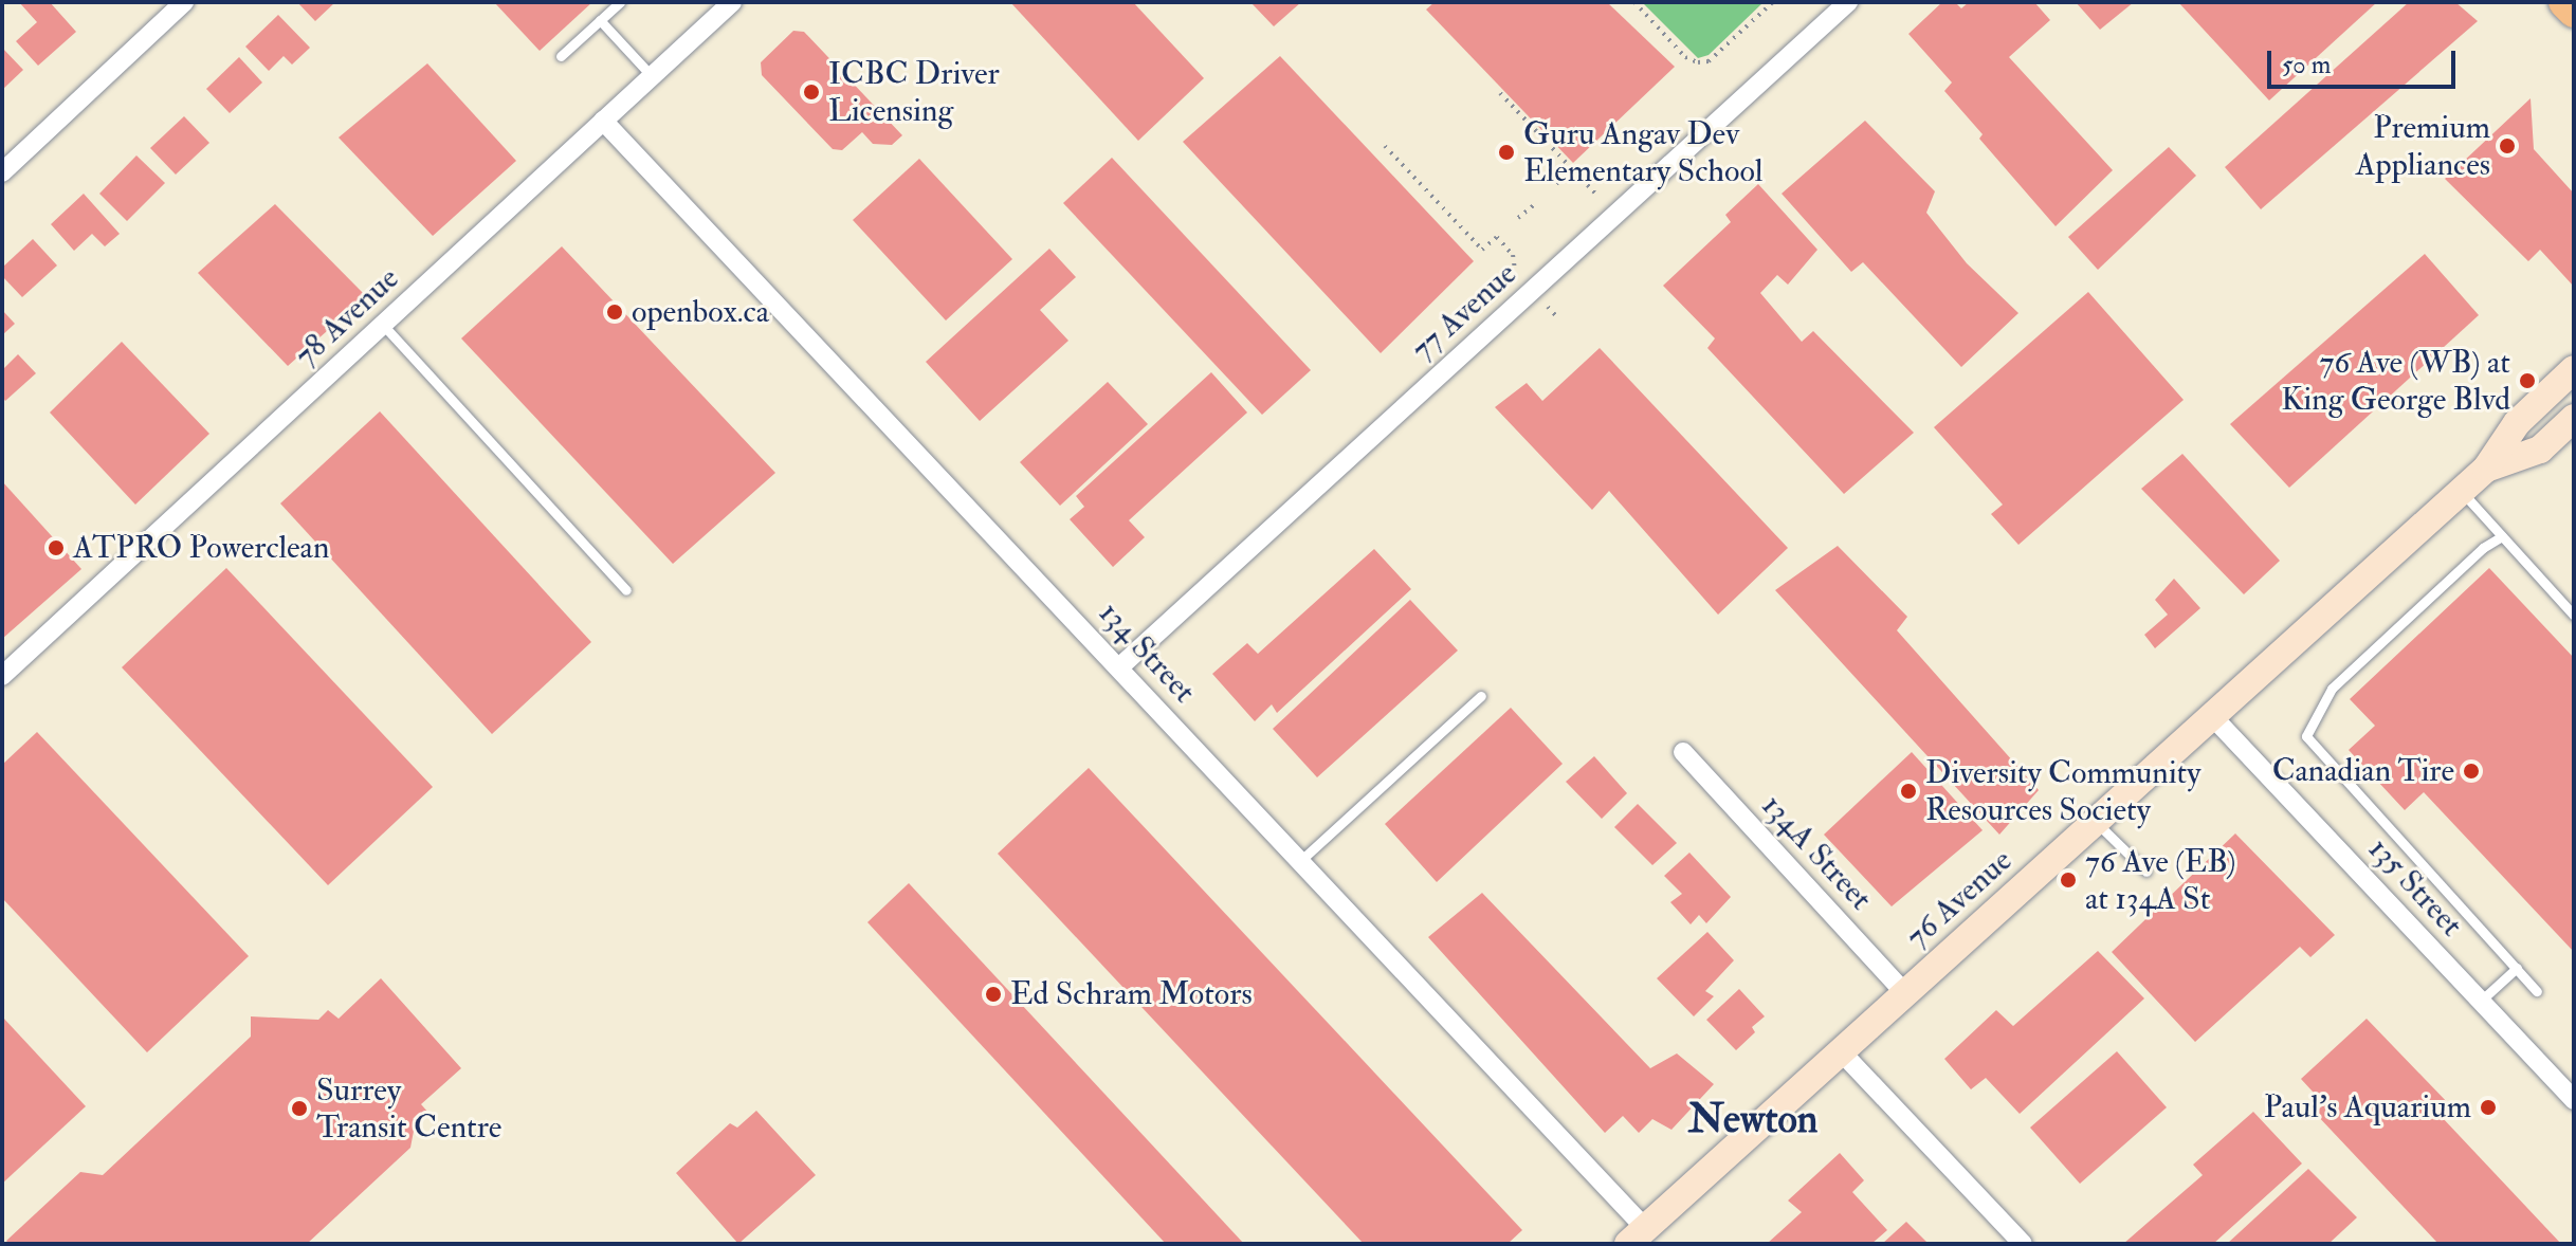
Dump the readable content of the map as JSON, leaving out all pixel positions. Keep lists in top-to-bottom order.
{
  "streets": {
    "main road": ["76 Avenue"],
    "street": [
      "77 Avenue",
      "78 Avenue",
      "134 Street",
      "134A Street",
      "135 Street"
    ]
  },
  "crossings": [
    ["77 Avenue", "134 Street"],
    ["78 Avenue", "134 Street"],
    ["134 Street", "76 Avenue"],
    ["134A Street", "76 Avenue"],
    ["135 Street", "76 Avenue"]
  ],
  "districts": ["Newton"],
  "places": [
    "ICBC Driver Licensing",
    "Premium Appliances",
    "Guru Angav Dev Elementary School",
    "openbox.ca",
    "76 Ave (WB) at King George Blvd",
    "ATPRO Powerclean",
    "Canadian Tire",
    "Diversity Community Resources Society",
    "76 Ave (EB) at 134A St",
    "Ed Schram Motors",
    "Paul's Aquarium",
    "Surrey Transit Centre"
  ],
  "scale_bar": "50 m"
}
